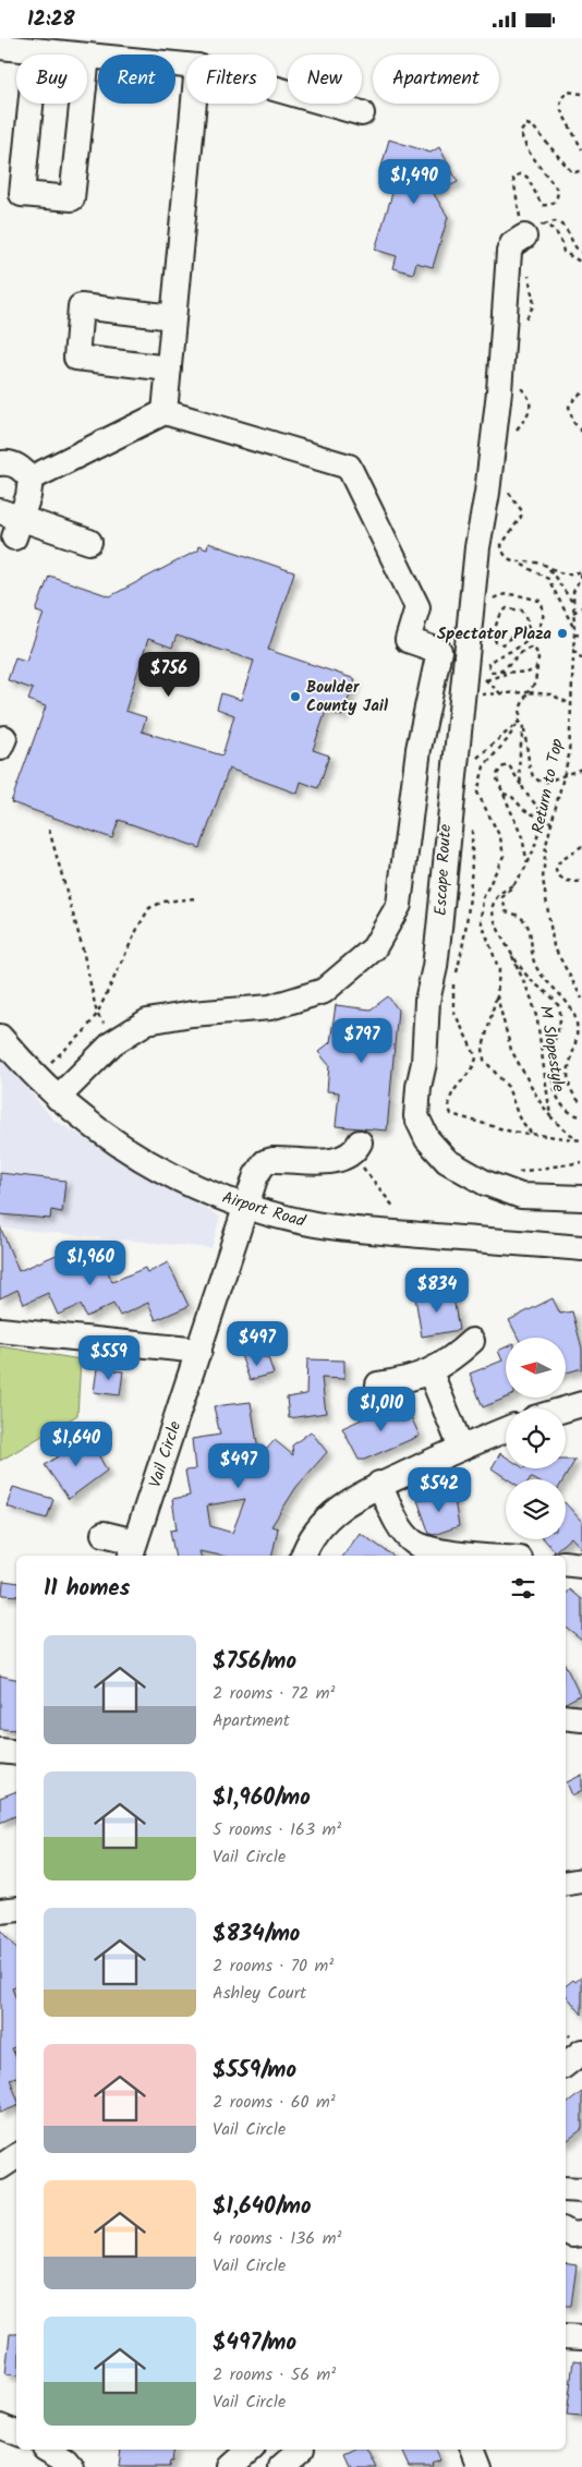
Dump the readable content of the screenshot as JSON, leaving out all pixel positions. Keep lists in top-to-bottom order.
{
  "streets": {
    "street": ["Airport Road", "Vail Circle"],
    "path": ["Return to Top", "M Slopestyle"]
  },
  "crossings": [
    ["Airport Road", "Vail Circle"]
  ],
  "places": ["Spectator Plaza", "Boulder County Jail"],
  "north": "left",
  "page": {
    "status": "12:28",
    "chip": [
      "Buy",
      "Rent",
      "Filters",
      "New",
      "Apartment"
    ],
    "price": [
      "$1,490",
      "$756",
      "$797",
      "$1,960",
      "$834",
      "$497",
      "$559",
      "$1,010",
      "$1,640",
      "$497",
      "$542"
    ],
    "heading": "11 homes",
    "list": [
      {
        "name": "$756/mo",
        "note": "2 rooms · 72 m² · Apartment"
      },
      {
        "name": "$1,960/mo",
        "note": "5 rooms · 163 m² · Vail Circle"
      },
      {
        "name": "$834/mo",
        "note": "2 rooms · 70 m² · Ashley Court"
      },
      {
        "name": "$559/mo",
        "note": "2 rooms · 60 m² · Vail Circle"
      },
      {
        "name": "$1,640/mo",
        "note": "4 rooms · 136 m² · Vail Circle"
      },
      {
        "name": "$497/mo",
        "note": "2 rooms · 56 m² · Vail Circle"
      }
    ]
  }
}
